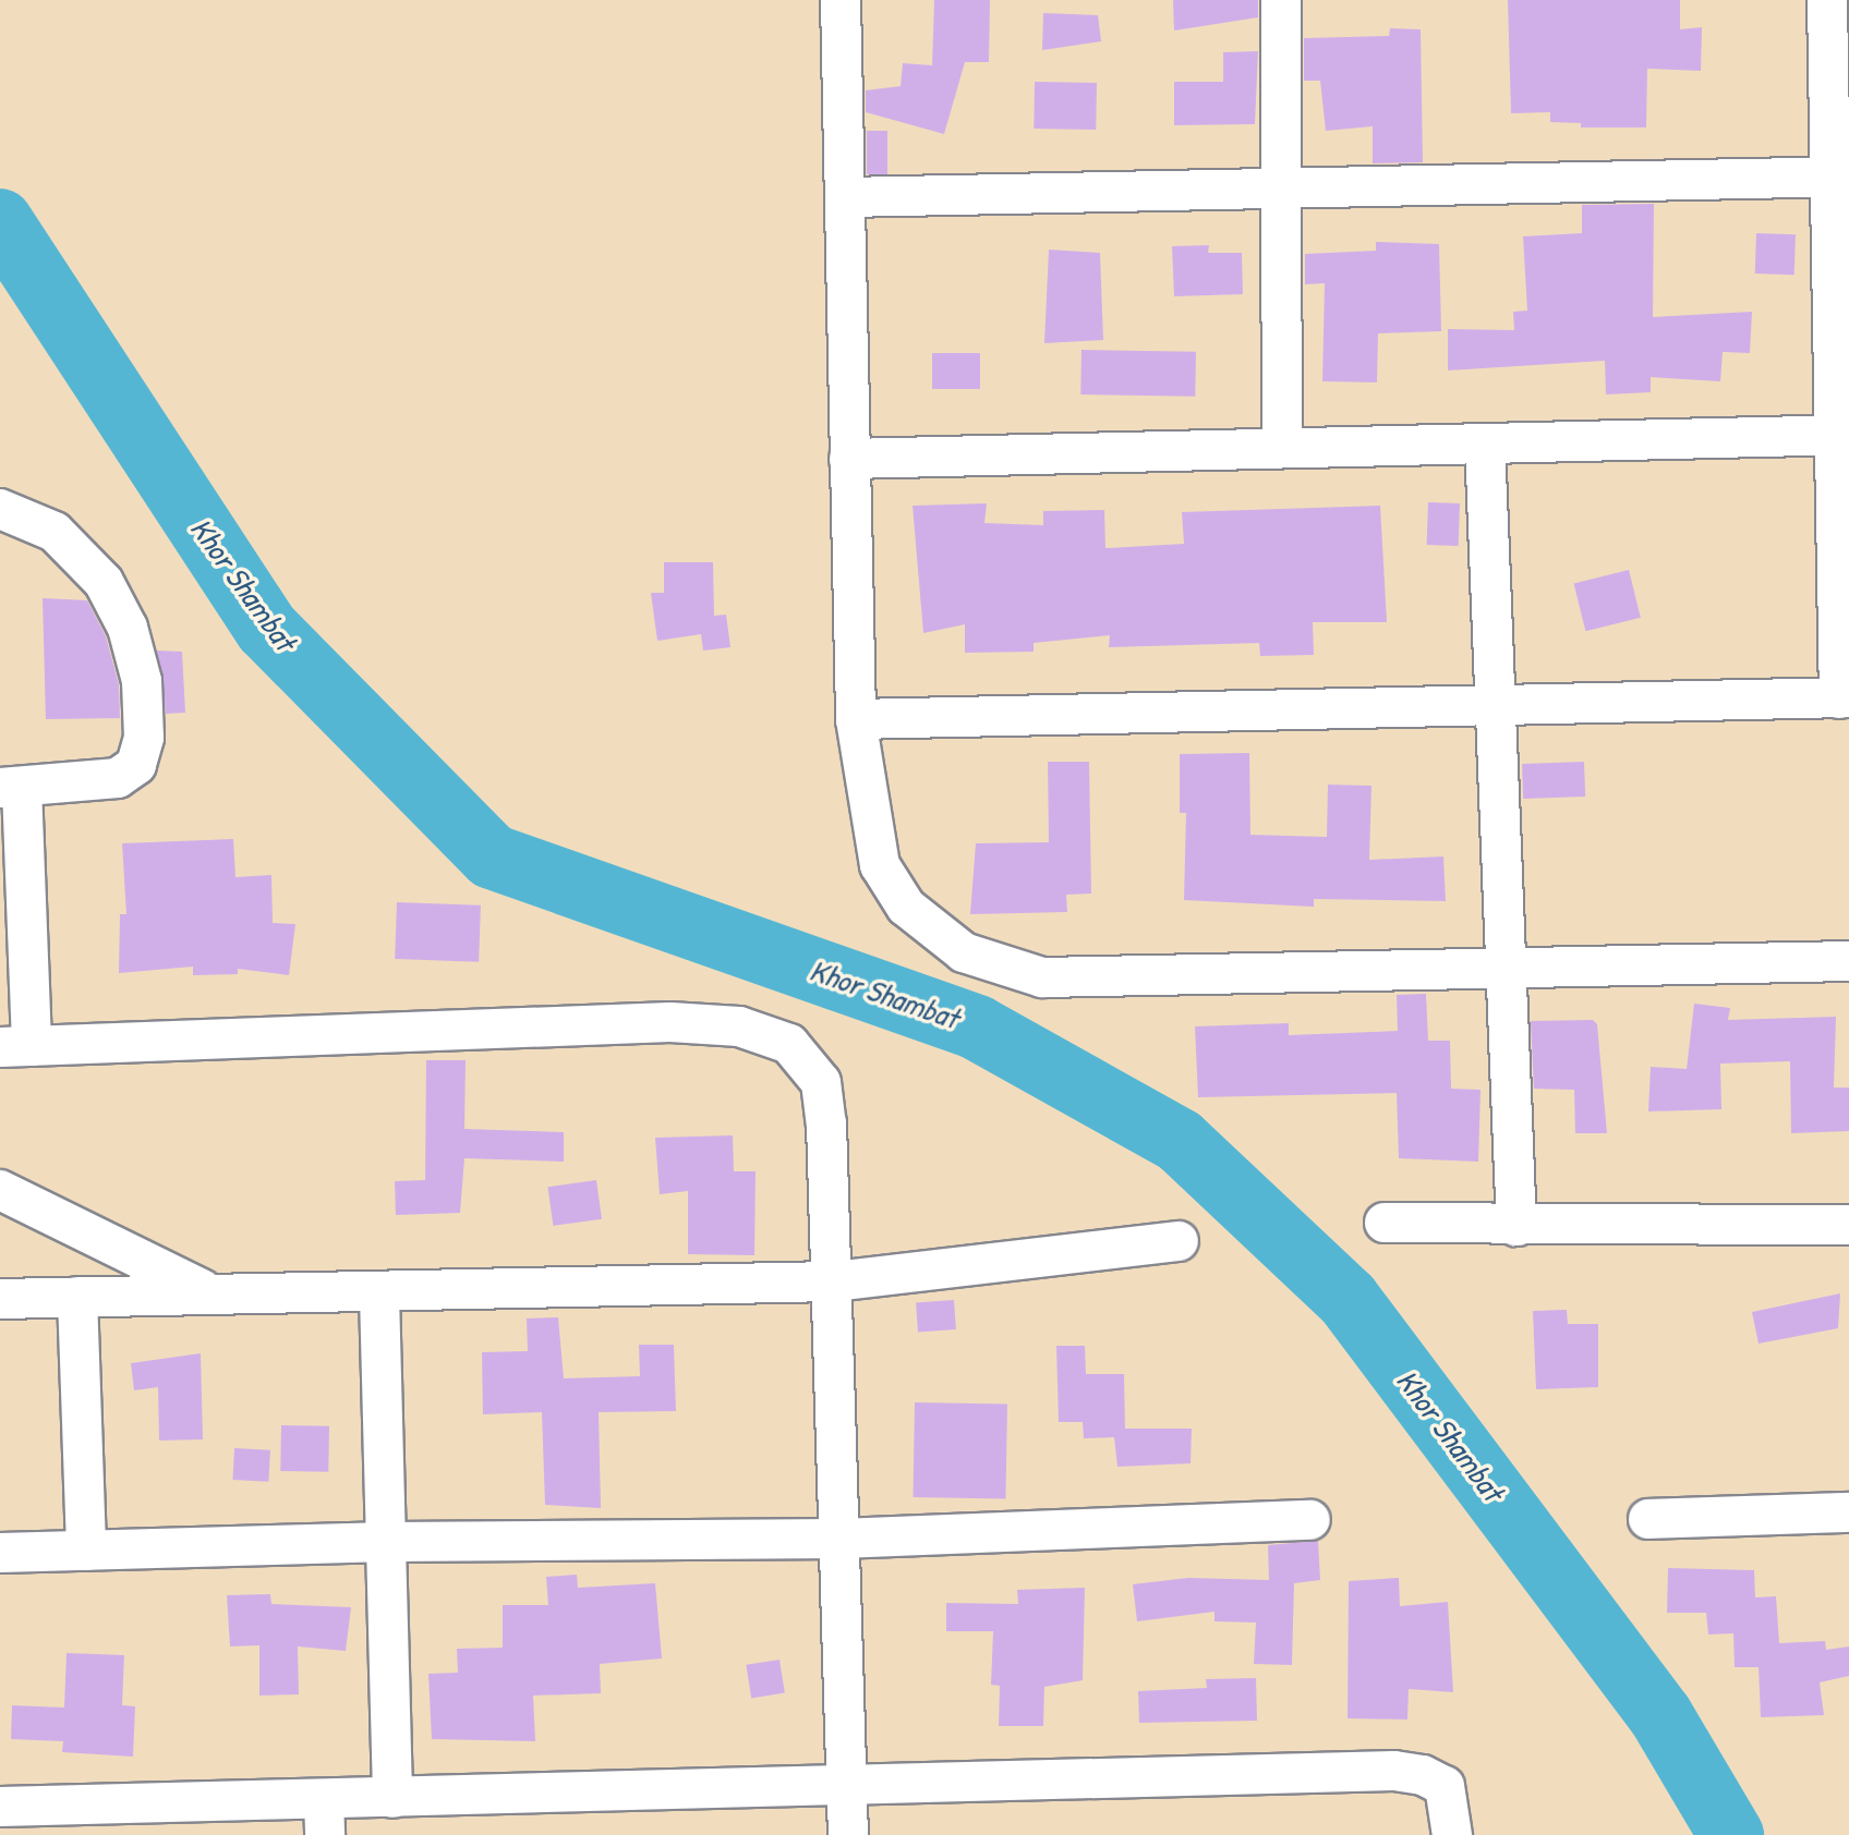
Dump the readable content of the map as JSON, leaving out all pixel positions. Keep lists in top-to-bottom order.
{
  "water": ["Khor Shambat"]
}
